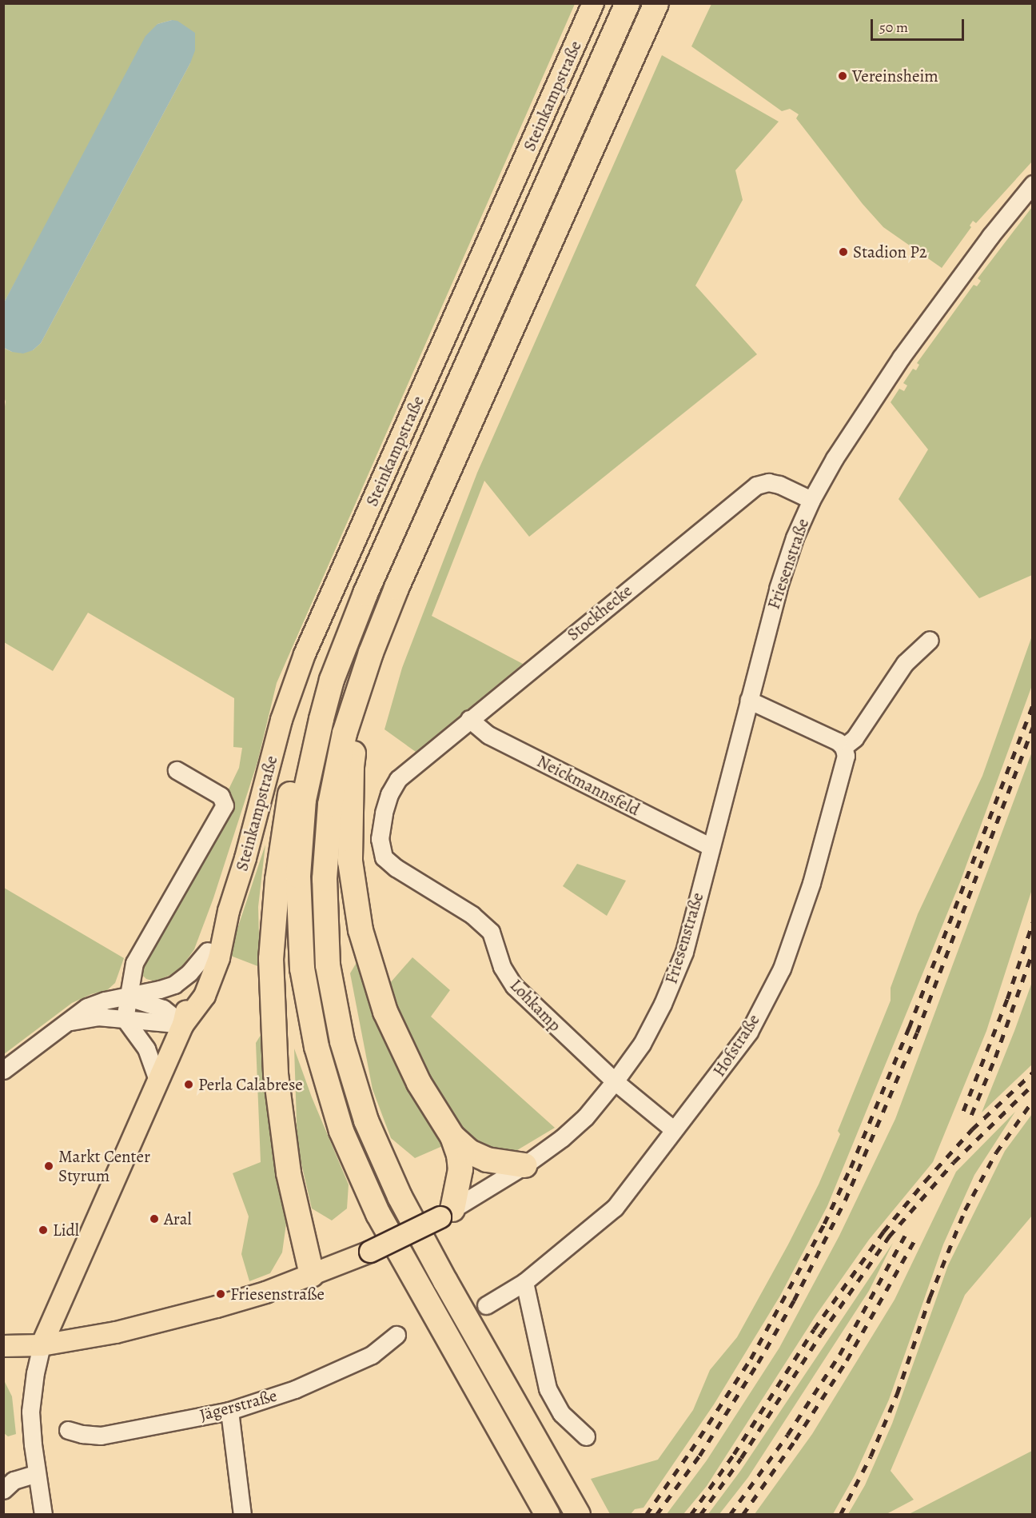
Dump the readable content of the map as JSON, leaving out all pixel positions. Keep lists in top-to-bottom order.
{
  "streets": {
    "main road": ["Steinkampstraße", "Friesenstraße"],
    "street": [
      "Stockhecke",
      "Neickmannsfeld",
      "Lohkamp",
      "Hofstraße",
      "Jägerstraße"
    ]
  },
  "crossings": [
    ["Steinkampstraße", "Friesenstraße"],
    ["Friesenstraße", "Stockhecke"],
    ["Friesenstraße", "Neickmannsfeld"],
    ["Friesenstraße", "Lohkamp"],
    ["Stockhecke", "Neickmannsfeld"],
    ["Stockhecke", "Lohkamp"],
    ["Lohkamp", "Hofstraße"]
  ],
  "places": [
    "Vereinsheim",
    "Stadion P2",
    "Perla Calabrese",
    "Markt Center Styrum",
    "Aral",
    "Lidl",
    "Friesenstraße"
  ],
  "scale_bar": "50 m"
}
